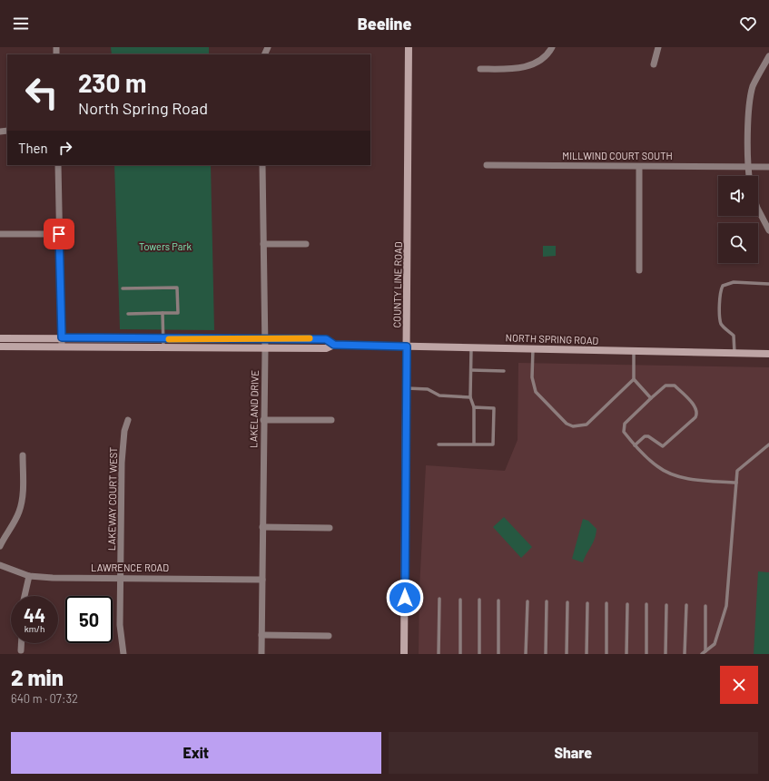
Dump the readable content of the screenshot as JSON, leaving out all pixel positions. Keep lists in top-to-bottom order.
{
  "streets": {
    "main road": ["COUNTY LINE ROAD", "NORTH SPRING ROAD"],
    "street": [
      "MILLWIND COURT SOUTH",
      "LAKELAND DRIVE",
      "LAKEWAY COURT WEST",
      "LAWRENCE ROAD"
    ]
  },
  "crossings": [
    ["COUNTY LINE ROAD", "NORTH SPRING ROAD"],
    ["NORTH SPRING ROAD", "LAKELAND DRIVE"],
    ["LAKELAND DRIVE", "LAWRENCE ROAD"],
    ["LAKEWAY COURT WEST", "LAWRENCE ROAD"]
  ],
  "parks": ["Towers Park"],
  "page": {
    "header": "Beeline",
    "turn": ["230 m", "North Spring Road"],
    "then": "Then",
    "speed": "44 km/h",
    "limit": "50",
    "heading": ["2 min", "640 m · 07:32"],
    "buttons": ["Exit", "Share"]
  }
}
